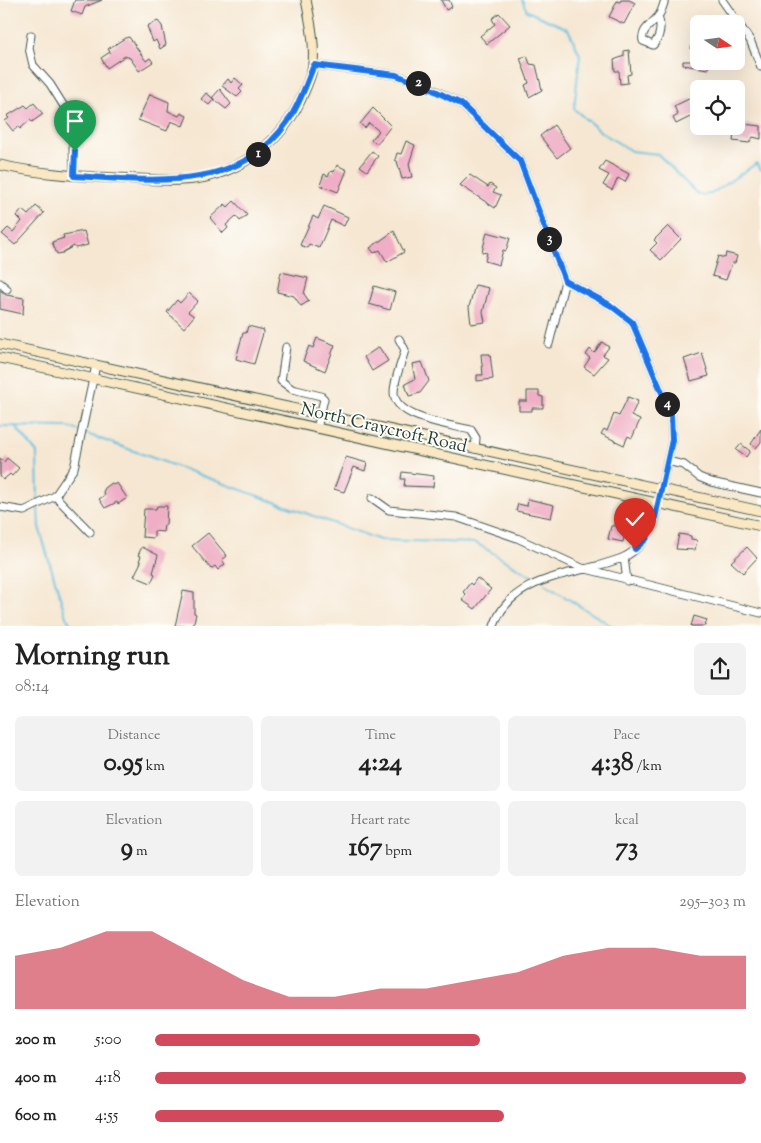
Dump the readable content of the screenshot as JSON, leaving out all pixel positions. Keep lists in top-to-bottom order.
{
  "streets": {
    "main road": ["North Craycroft Road"]
  },
  "north": "right",
  "page": {
    "pins": [
      "2",
      "1",
      "3",
      "4"
    ],
    "heading": ["Morning run", "08:14"],
    "stats": [
      ["Distance", "0.95 km"],
      ["Time", "4:24"],
      ["Pace", "4:38 /km"],
      ["Elevation", "9 m"],
      ["Heart rate", "167 bpm"],
      ["kcal", "73"]
    ],
    "chart": ["Elevation", "295–303 m"],
    "list": [
      {
        "name": "200 m",
        "note": "5:00"
      },
      {
        "name": "400 m",
        "note": "4:18"
      },
      {
        "name": "600 m",
        "note": "4:55"
      }
    ]
  }
}
